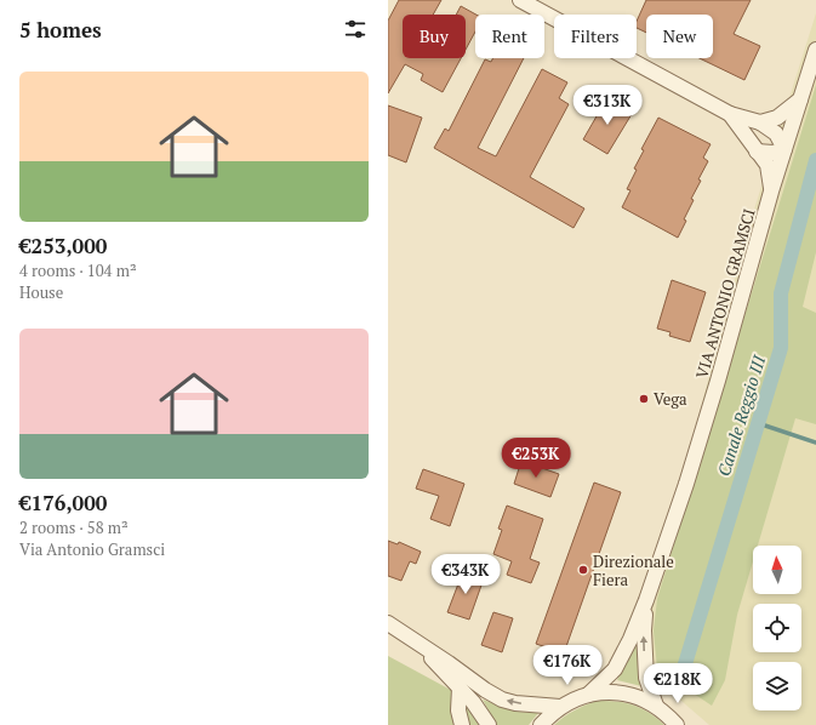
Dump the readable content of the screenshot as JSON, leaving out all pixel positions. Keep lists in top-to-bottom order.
{
  "streets": {
    "street": ["VIA ANTONIO GRAMSCI"]
  },
  "water": ["Canale Reggio III"],
  "places": ["Vega", "Direzionale Fiera"],
  "north": "top",
  "page": {
    "heading": "5 homes",
    "chip": [
      "Buy",
      "Rent",
      "Filters",
      "New"
    ],
    "list": [
      {
        "name": "€253,000",
        "note": "4 rooms · 104 m² · House"
      },
      {
        "name": "€176,000",
        "note": "2 rooms · 58 m² · Via Antonio Gramsci"
      }
    ],
    "price": [
      "€313K",
      "€253K",
      "€343K",
      "€176K",
      "€218K"
    ]
  }
}
